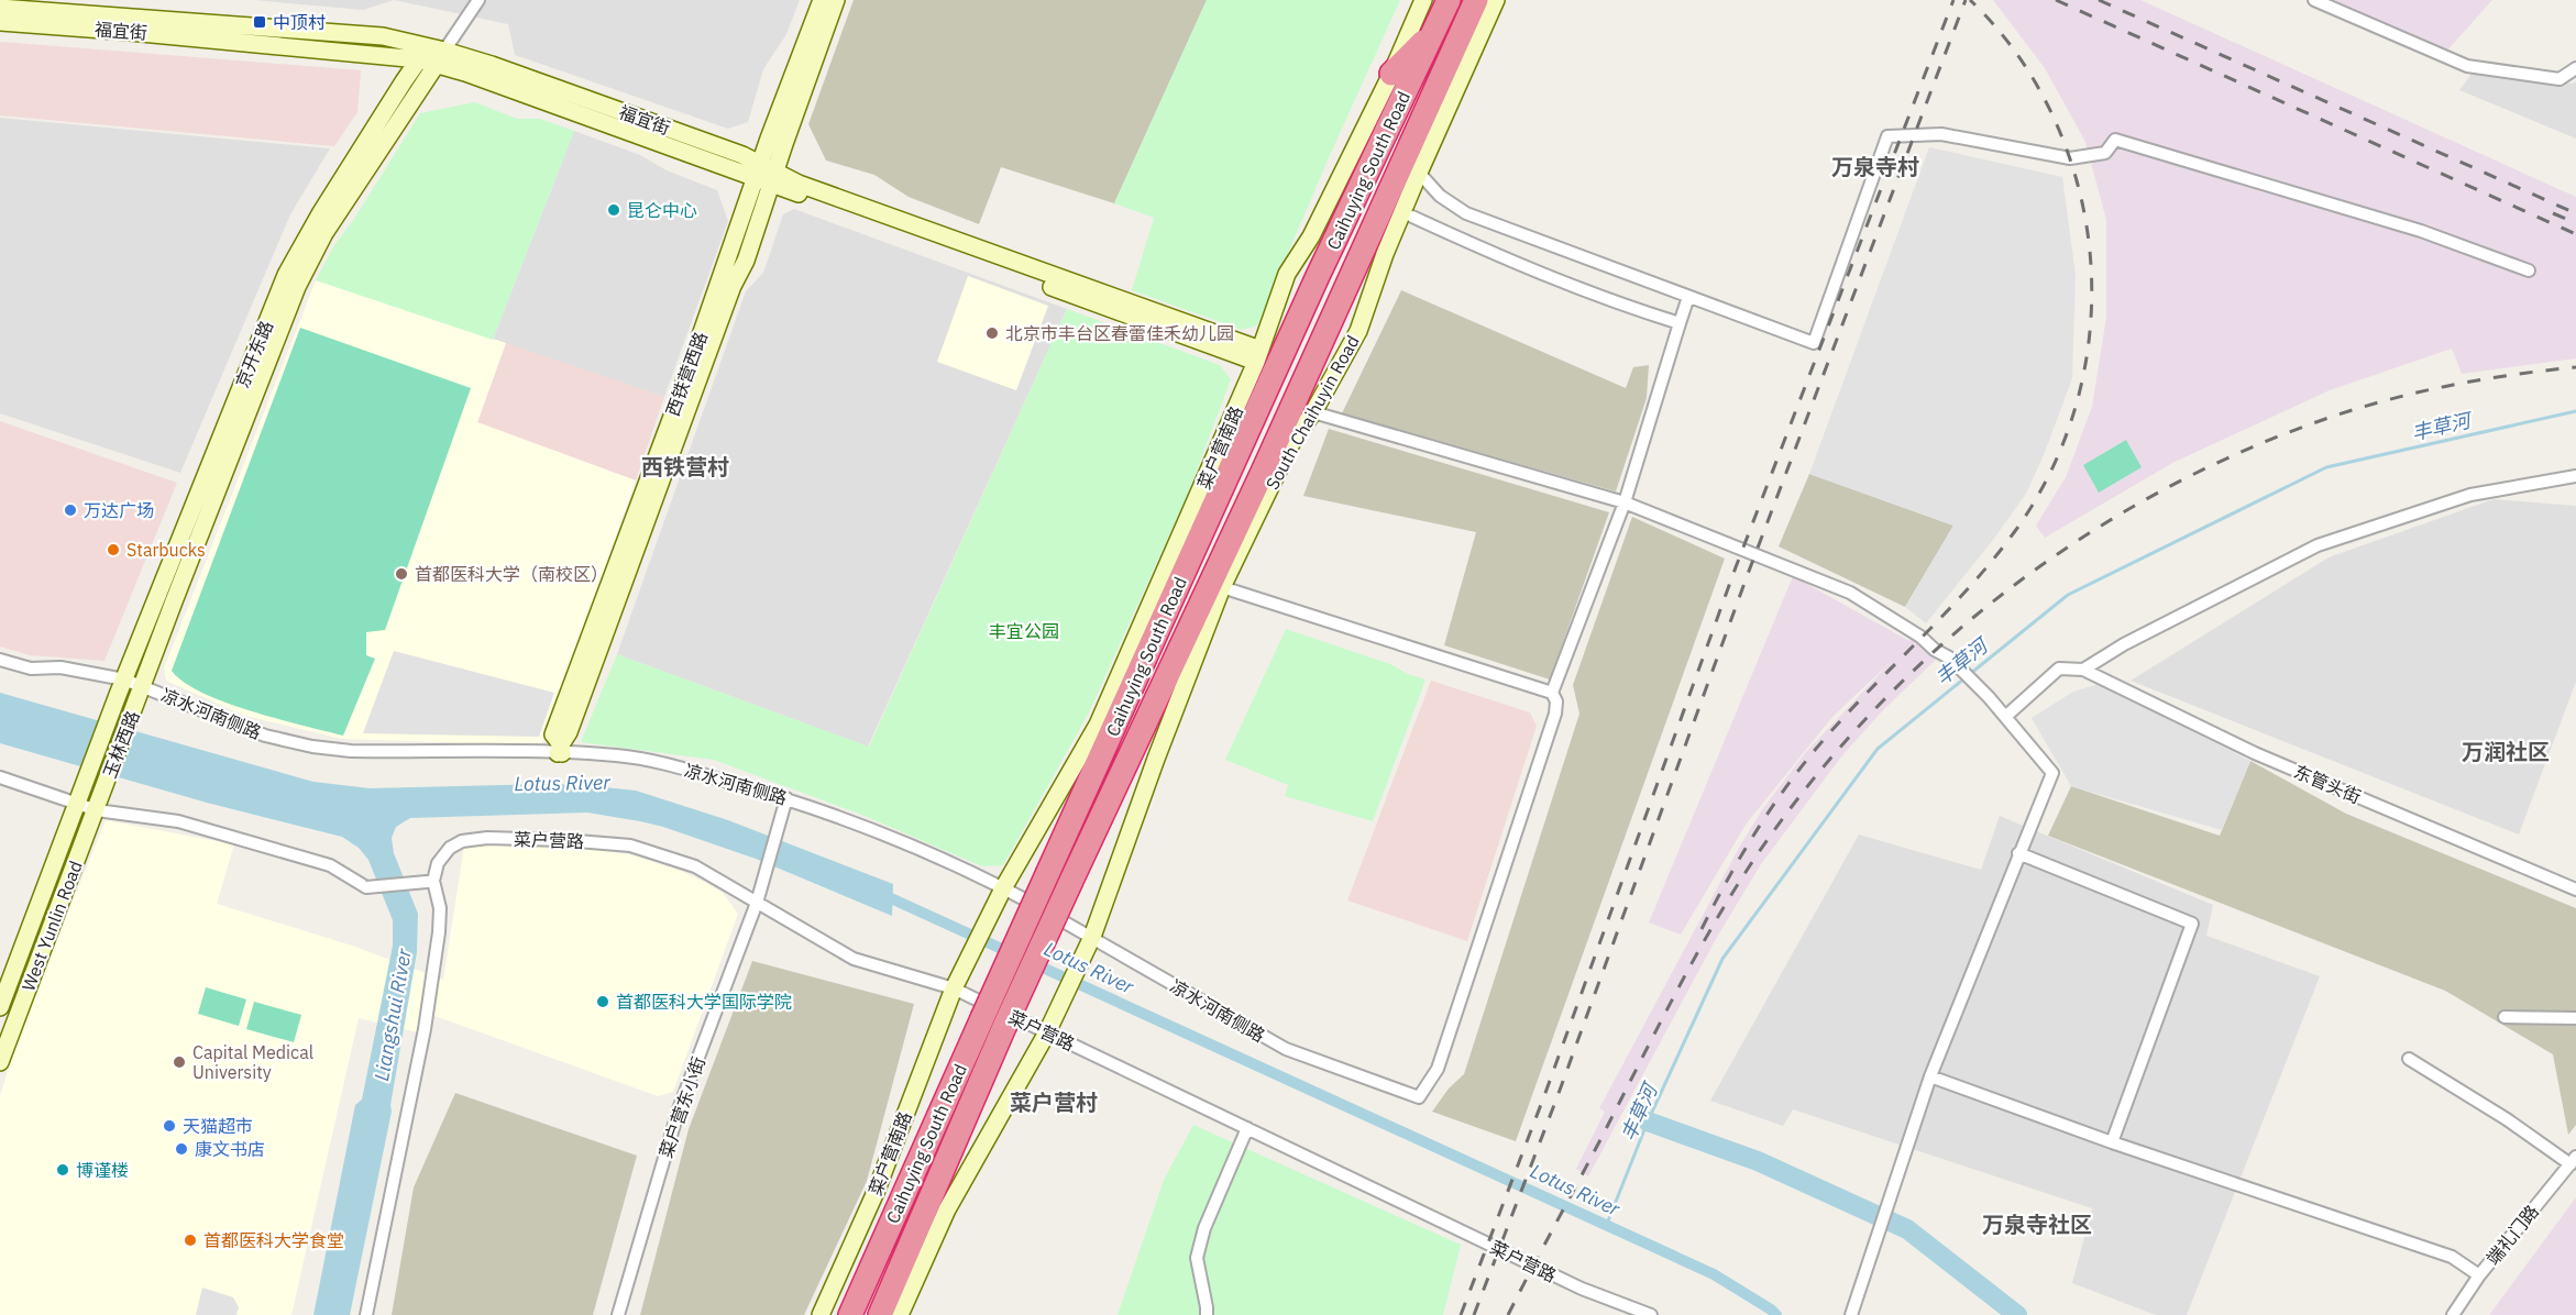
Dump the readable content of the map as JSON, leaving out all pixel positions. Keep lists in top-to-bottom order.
{
  "streets": {
    "highway": ["Caihuying South Road"],
    "street": [
      "福宜街",
      "京开东路",
      "西铁营西路",
      "South Chaihuyin Road",
      "菜户营南路",
      "凉水河南侧路",
      "玉林西路",
      "东管头街",
      "菜户营路",
      "West Yunlin Road",
      "菜户营东小街",
      "端礼门路"
    ]
  },
  "crossings": [
    ["福宜街", "京开东路"],
    ["福宜街", "西铁营西路"],
    ["福宜街", "菜户营南路"],
    ["京开东路", "凉水河南侧路"],
    ["京开东路", "玉林西路"],
    ["西铁营西路", "凉水河南侧路"],
    ["South Chaihuyin Road", "凉水河南侧路"],
    ["South Chaihuyin Road", "菜户营路"],
    ["菜户营南路", "凉水河南侧路"],
    ["菜户营南路", "菜户营路"],
    ["凉水河南侧路", "玉林西路"],
    ["凉水河南侧路", "菜户营东小街"],
    ["玉林西路", "West Yunlin Road"],
    ["菜户营路", "菜户营东小街"]
  ],
  "districts": [
    "万泉寺村",
    "西铁营村",
    "万润社区",
    "菜户营村",
    "万泉寺社区"
  ],
  "water": ["丰草河", "Lotus River", "Liangshui River"],
  "parks": ["丰宜公园"],
  "places": {
    "transit": ["中顶村"],
    "other": [
      "昆仑中心",
      "北京市丰台区春蕾佳禾幼儿园",
      "万达广场",
      "Starbucks",
      "首都医科大学（南校区）",
      "首都医科大学国际学院",
      "Capital Medical University",
      "天猫超市",
      "康文书店",
      "博谨楼",
      "首都医科大学食堂"
    ]
  }
}
